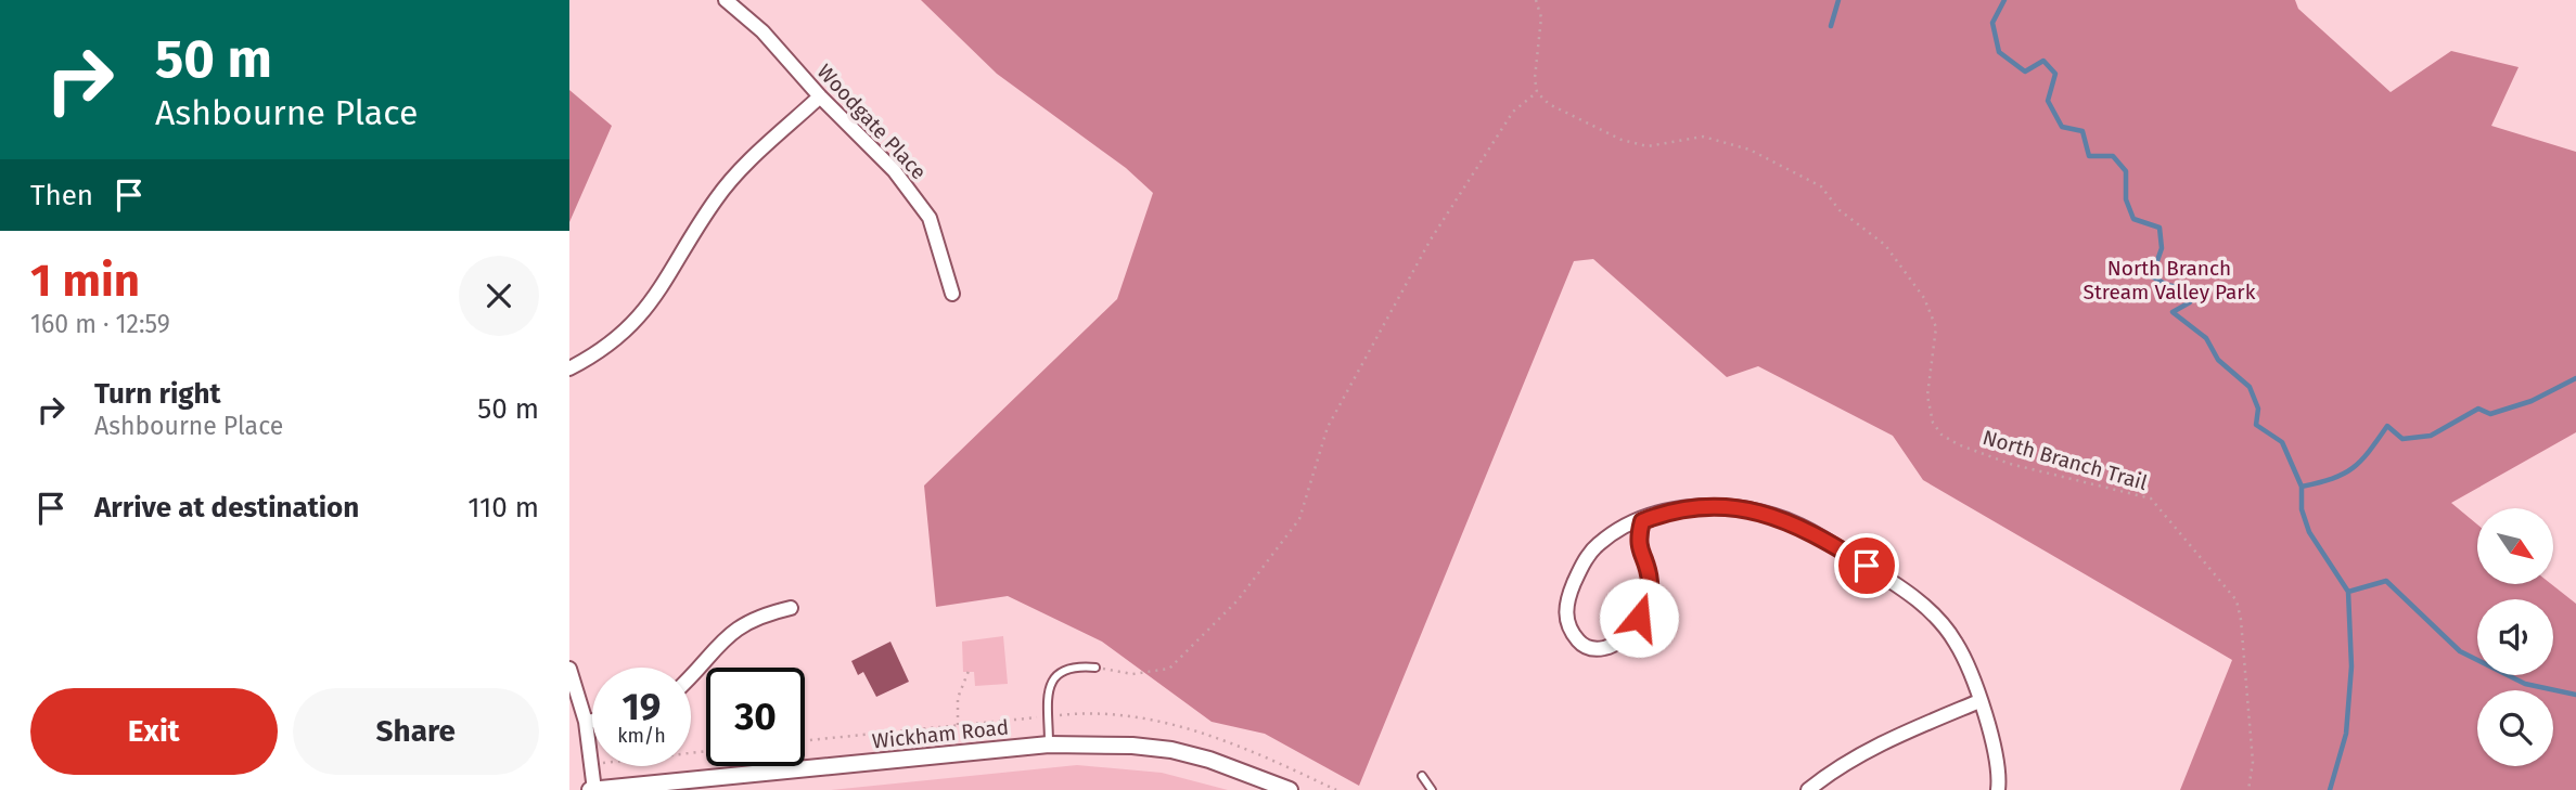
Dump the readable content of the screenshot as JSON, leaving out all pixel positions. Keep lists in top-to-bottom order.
{
  "streets": {
    "street": ["Woodgate Place", "Wickham Road"],
    "path": ["North Branch Trail"]
  },
  "parks": ["North Branch Stream Valley Park"],
  "north": "bottom right",
  "page": {
    "turn": ["50 m", "Ashbourne Place"],
    "then": "Then",
    "heading": ["1 min", "160 m · 12:59"],
    "list": [
      {
        "name": "Turn right",
        "note": "Ashbourne Place",
        "value": "50 m"
      },
      {
        "name": "Arrive at destination",
        "value": "110 m"
      }
    ],
    "speed": "19 km/h",
    "limit": "30",
    "buttons": ["Exit", "Share"]
  }
}
